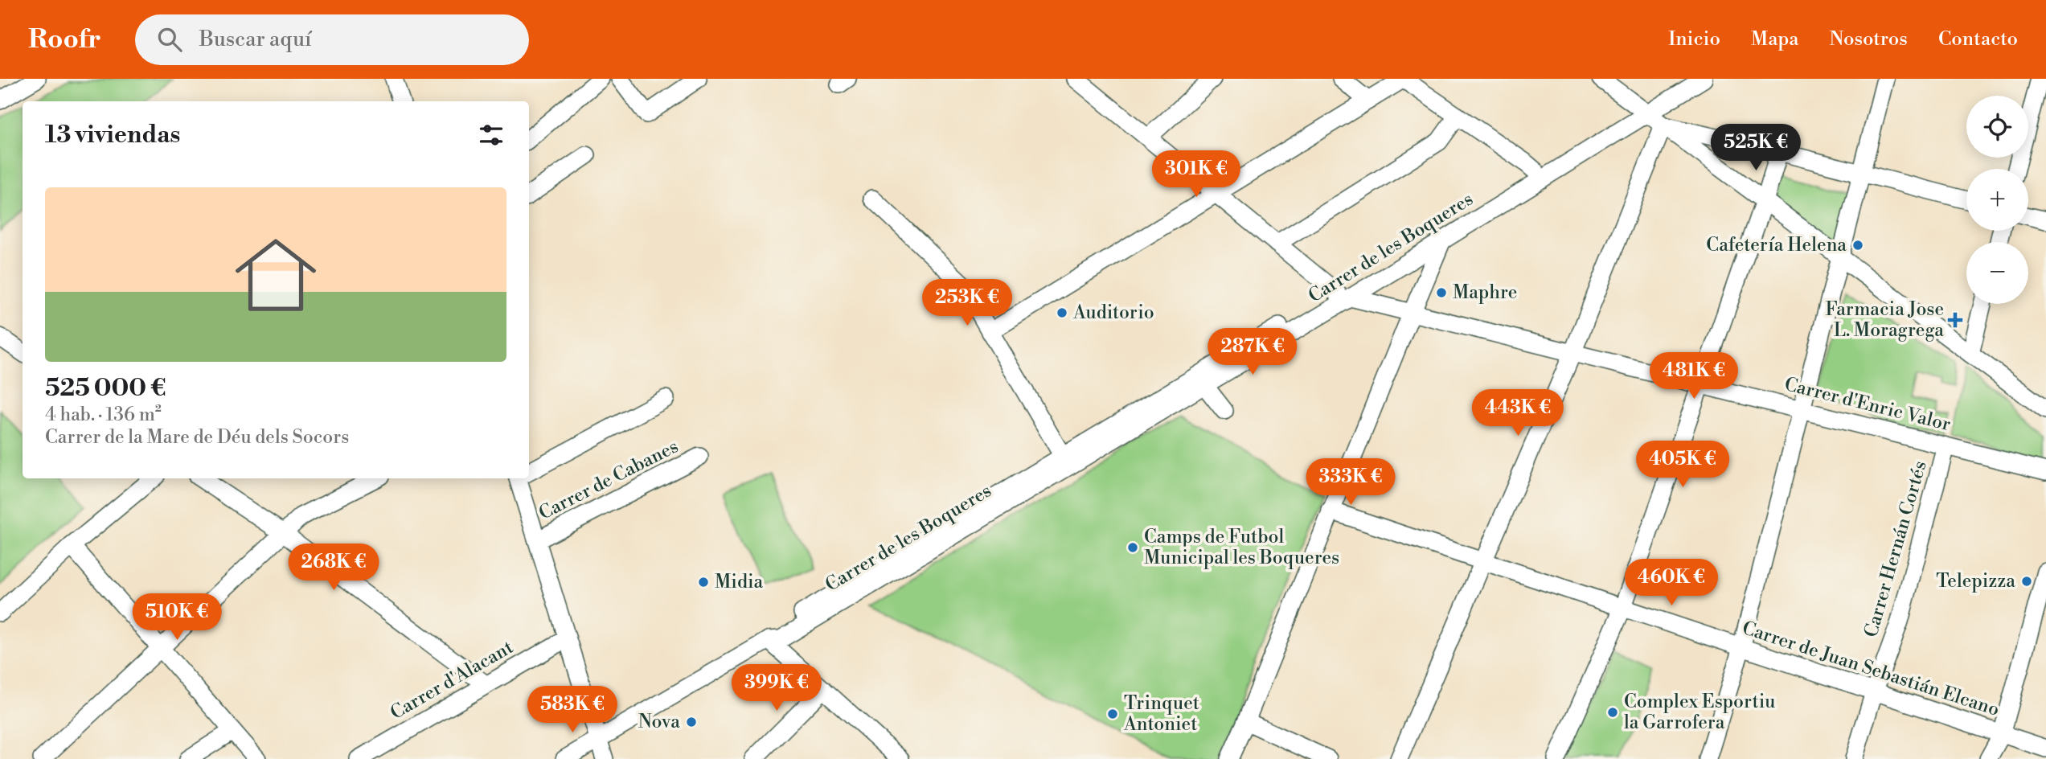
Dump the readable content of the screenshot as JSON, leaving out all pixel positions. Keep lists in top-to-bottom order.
{
  "streets": {
    "street": [
      "Carrer de les Boqueres",
      "Carrer d'Enric Valor",
      "Carrer de Cabanes",
      "Carrer Hernán Cortés",
      "Carrer de Juan Sebastián Elcano",
      "Carrer d'Alacant"
    ]
  },
  "crossings": [
    ["Carrer de les Boqueres", "Carrer d'Enric Valor"],
    ["Carrer d'Enric Valor", "Carrer Hernán Cortés"],
    ["Carrer Hernán Cortés", "Carrer de Juan Sebastián Elcano"]
  ],
  "places": {
    "other": [
      "Cafetería Helena",
      "Maphre",
      "Auditorio",
      "Camps de Futbol Municipal les Boqueres",
      "Telepizza",
      "Midia",
      "Complex Esportiu la Garrofera",
      "Trinquet Antoniet",
      "Nova"
    ],
    "health": ["Farmacia Jose L. Moragrega"]
  },
  "page": {
    "header": "Roofr",
    "search": "Buscar aquí",
    "nav": [
      "Inicio",
      "Mapa",
      "Nosotros",
      "Contacto"
    ],
    "map_buttons": ["+", "−"],
    "heading": "13 viviendas",
    "price": [
      "525K €",
      "301K €",
      "253K €",
      "287K €",
      "481K €",
      "443K €",
      "405K €",
      "333K €",
      "268K €",
      "460K €",
      "510K €",
      "399K €",
      "583K €"
    ],
    "list": [
      {
        "name": "525 000 €",
        "note": "4 hab. · 136 m² · Carrer de la Mare de Déu dels Socors"
      }
    ]
  }
}
